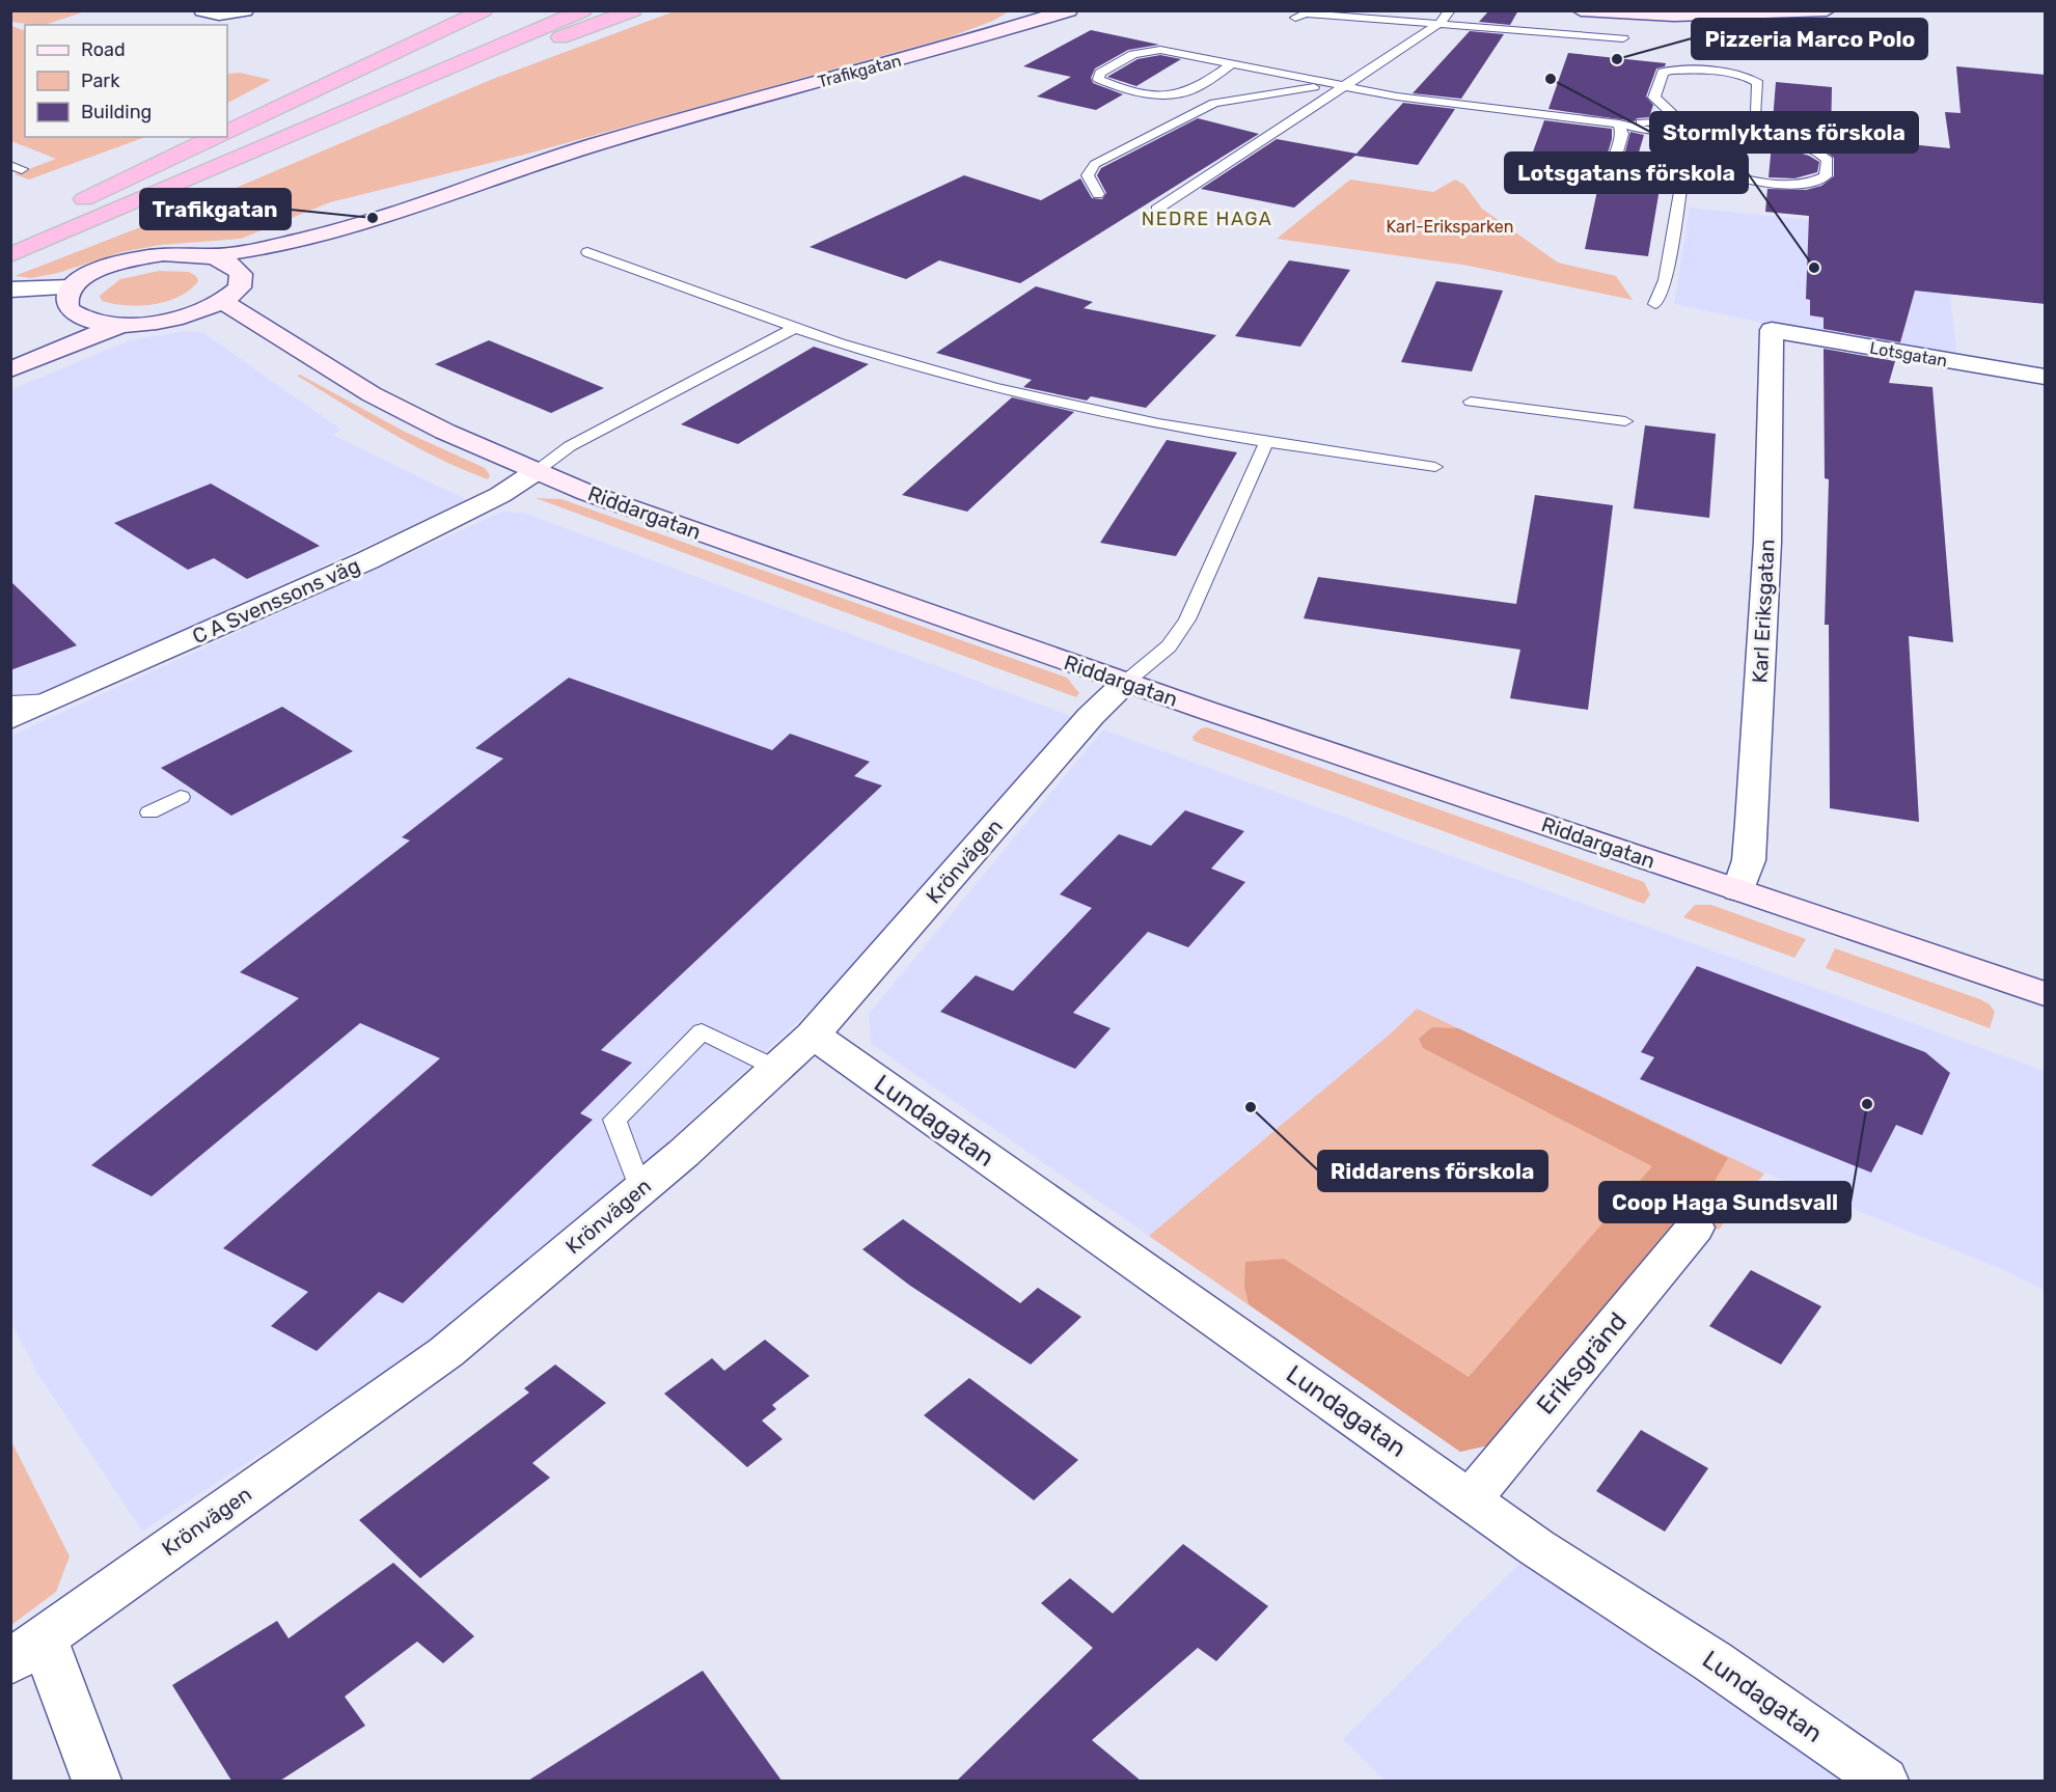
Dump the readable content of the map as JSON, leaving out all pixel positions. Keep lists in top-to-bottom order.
{
  "streets": {
    "street": [
      "Trafikgatan",
      "Lotsgatan",
      "Riddargatan",
      "C A Svenssons väg",
      "Karl Eriksgatan",
      "Krönvägen",
      "Lundagatan",
      "Eriksgränd"
    ]
  },
  "crossings": [
    ["Lotsgatan", "Karl Eriksgatan"],
    ["Riddargatan", "C A Svenssons väg"],
    ["Riddargatan", "Karl Eriksgatan"],
    ["Riddargatan", "Krönvägen"],
    ["Krönvägen", "Lundagatan"],
    ["Lundagatan", "Eriksgränd"]
  ],
  "districts": ["NEDRE HAGA"],
  "parks": ["Karl-Eriksparken"],
  "places": [
    "Pizzeria Marco Polo",
    "Stormlyktans förskola",
    "Trafikgatan",
    "Lotsgatans förskola",
    "Coop Haga Sundsvall",
    "Riddarens förskola"
  ],
  "legend": ["Road", "Park", "Building"]
}
